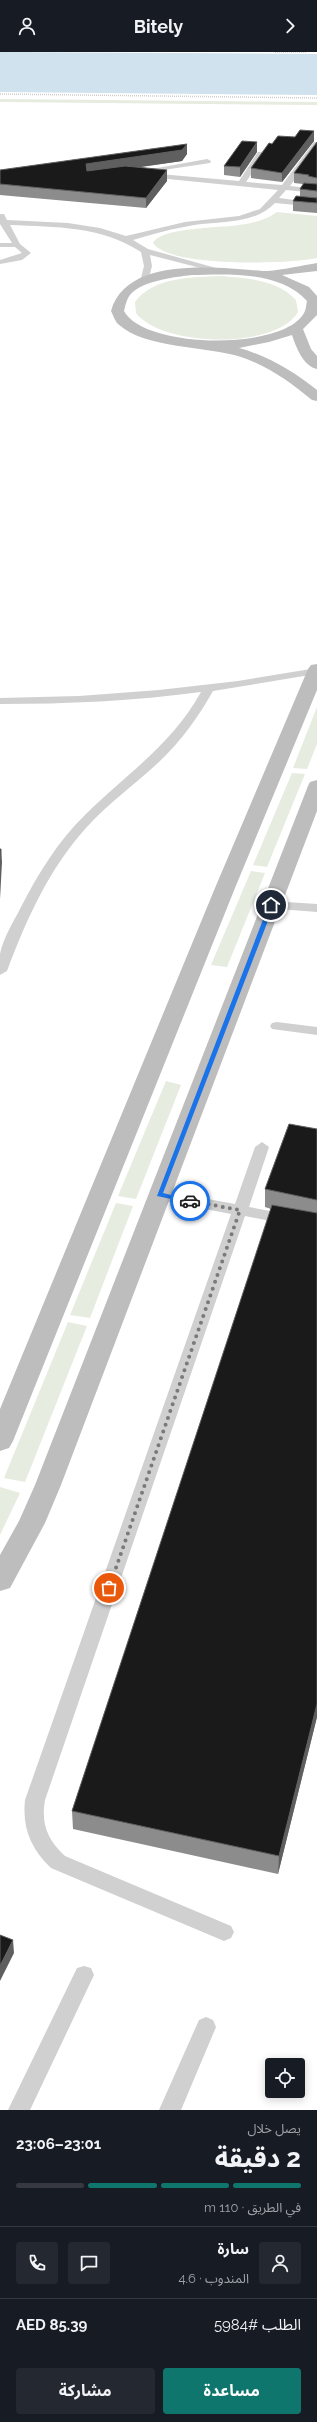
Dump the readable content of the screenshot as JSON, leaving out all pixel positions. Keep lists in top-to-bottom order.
{
  "page": {
    "header": "Bitely",
    "heading": ["2 دقيقة", "يصل خلال", "23:01–23:06"],
    "panel": [
      "سارة",
      "المندوب · 4.6",
      "الطلب #5984",
      "AED 85.39"
    ],
    "bar": "في الطريق · 110 m",
    "buttons": ["مساعدة", "مشاركة"]
  }
}
